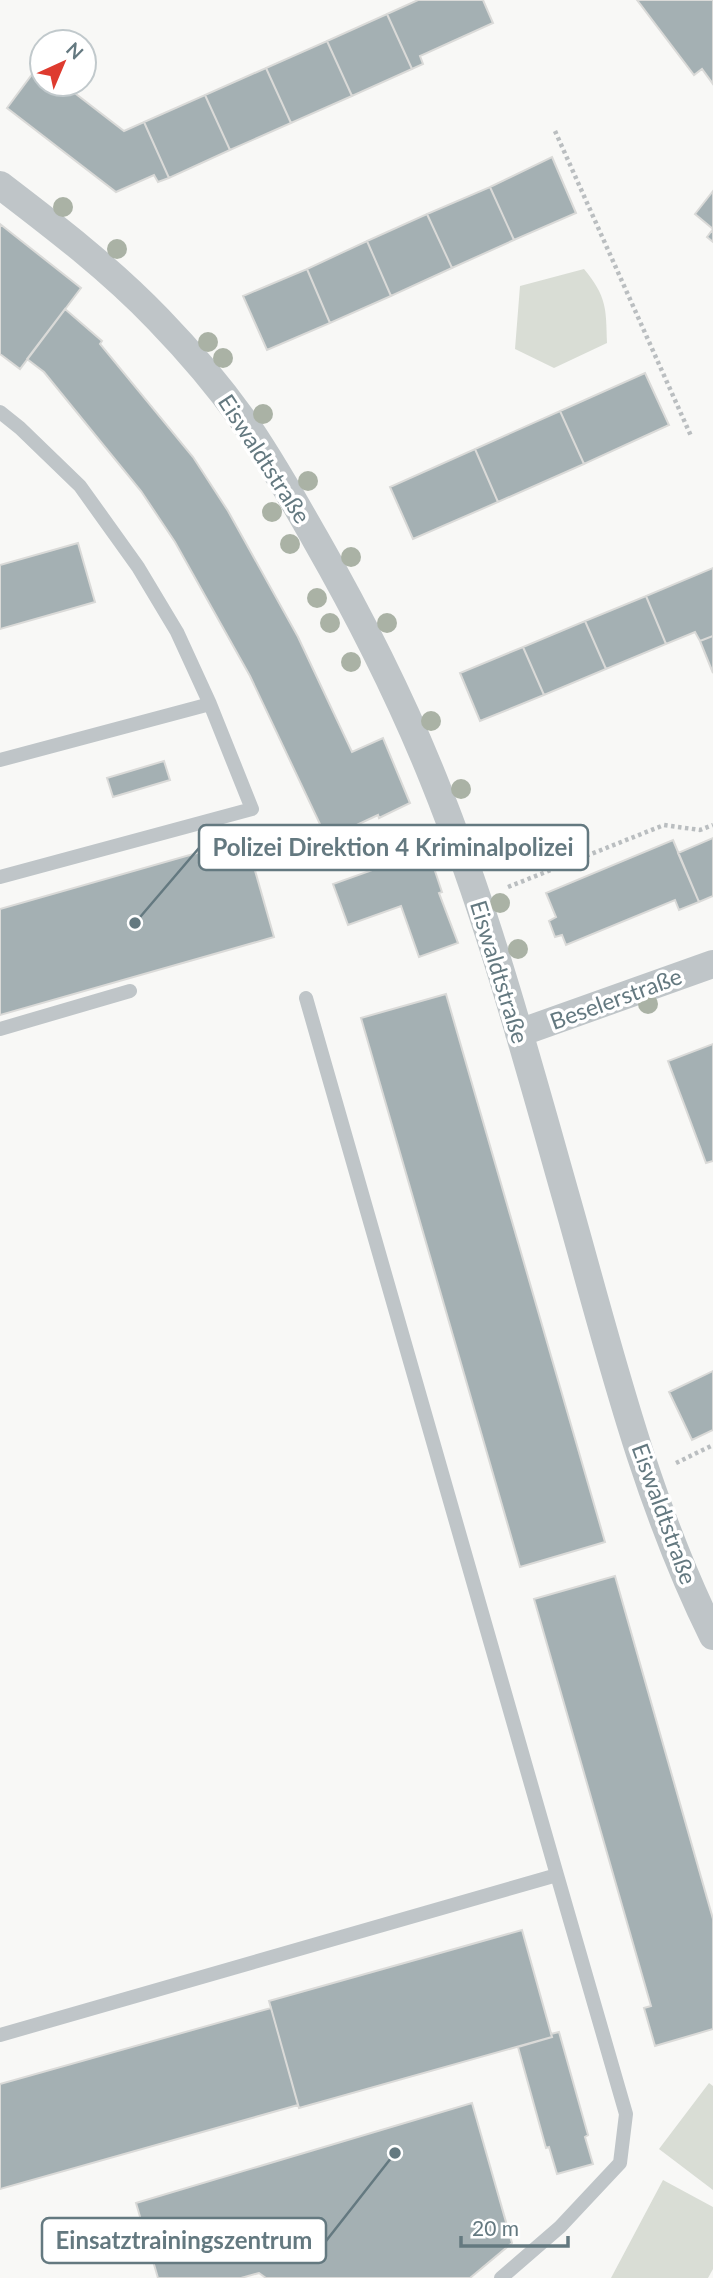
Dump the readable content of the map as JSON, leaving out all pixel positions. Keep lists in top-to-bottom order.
{
  "streets": {
    "street": ["Eiswaldtstraße", "Beselerstraße"]
  },
  "crossings": [
    ["Eiswaldtstraße", "Beselerstraße"]
  ],
  "places": ["Polizei Direktion 4 Kriminalpolizei", "Einsatztrainingszentrum"],
  "scale_bar": "20 m",
  "north": "top right"
}
